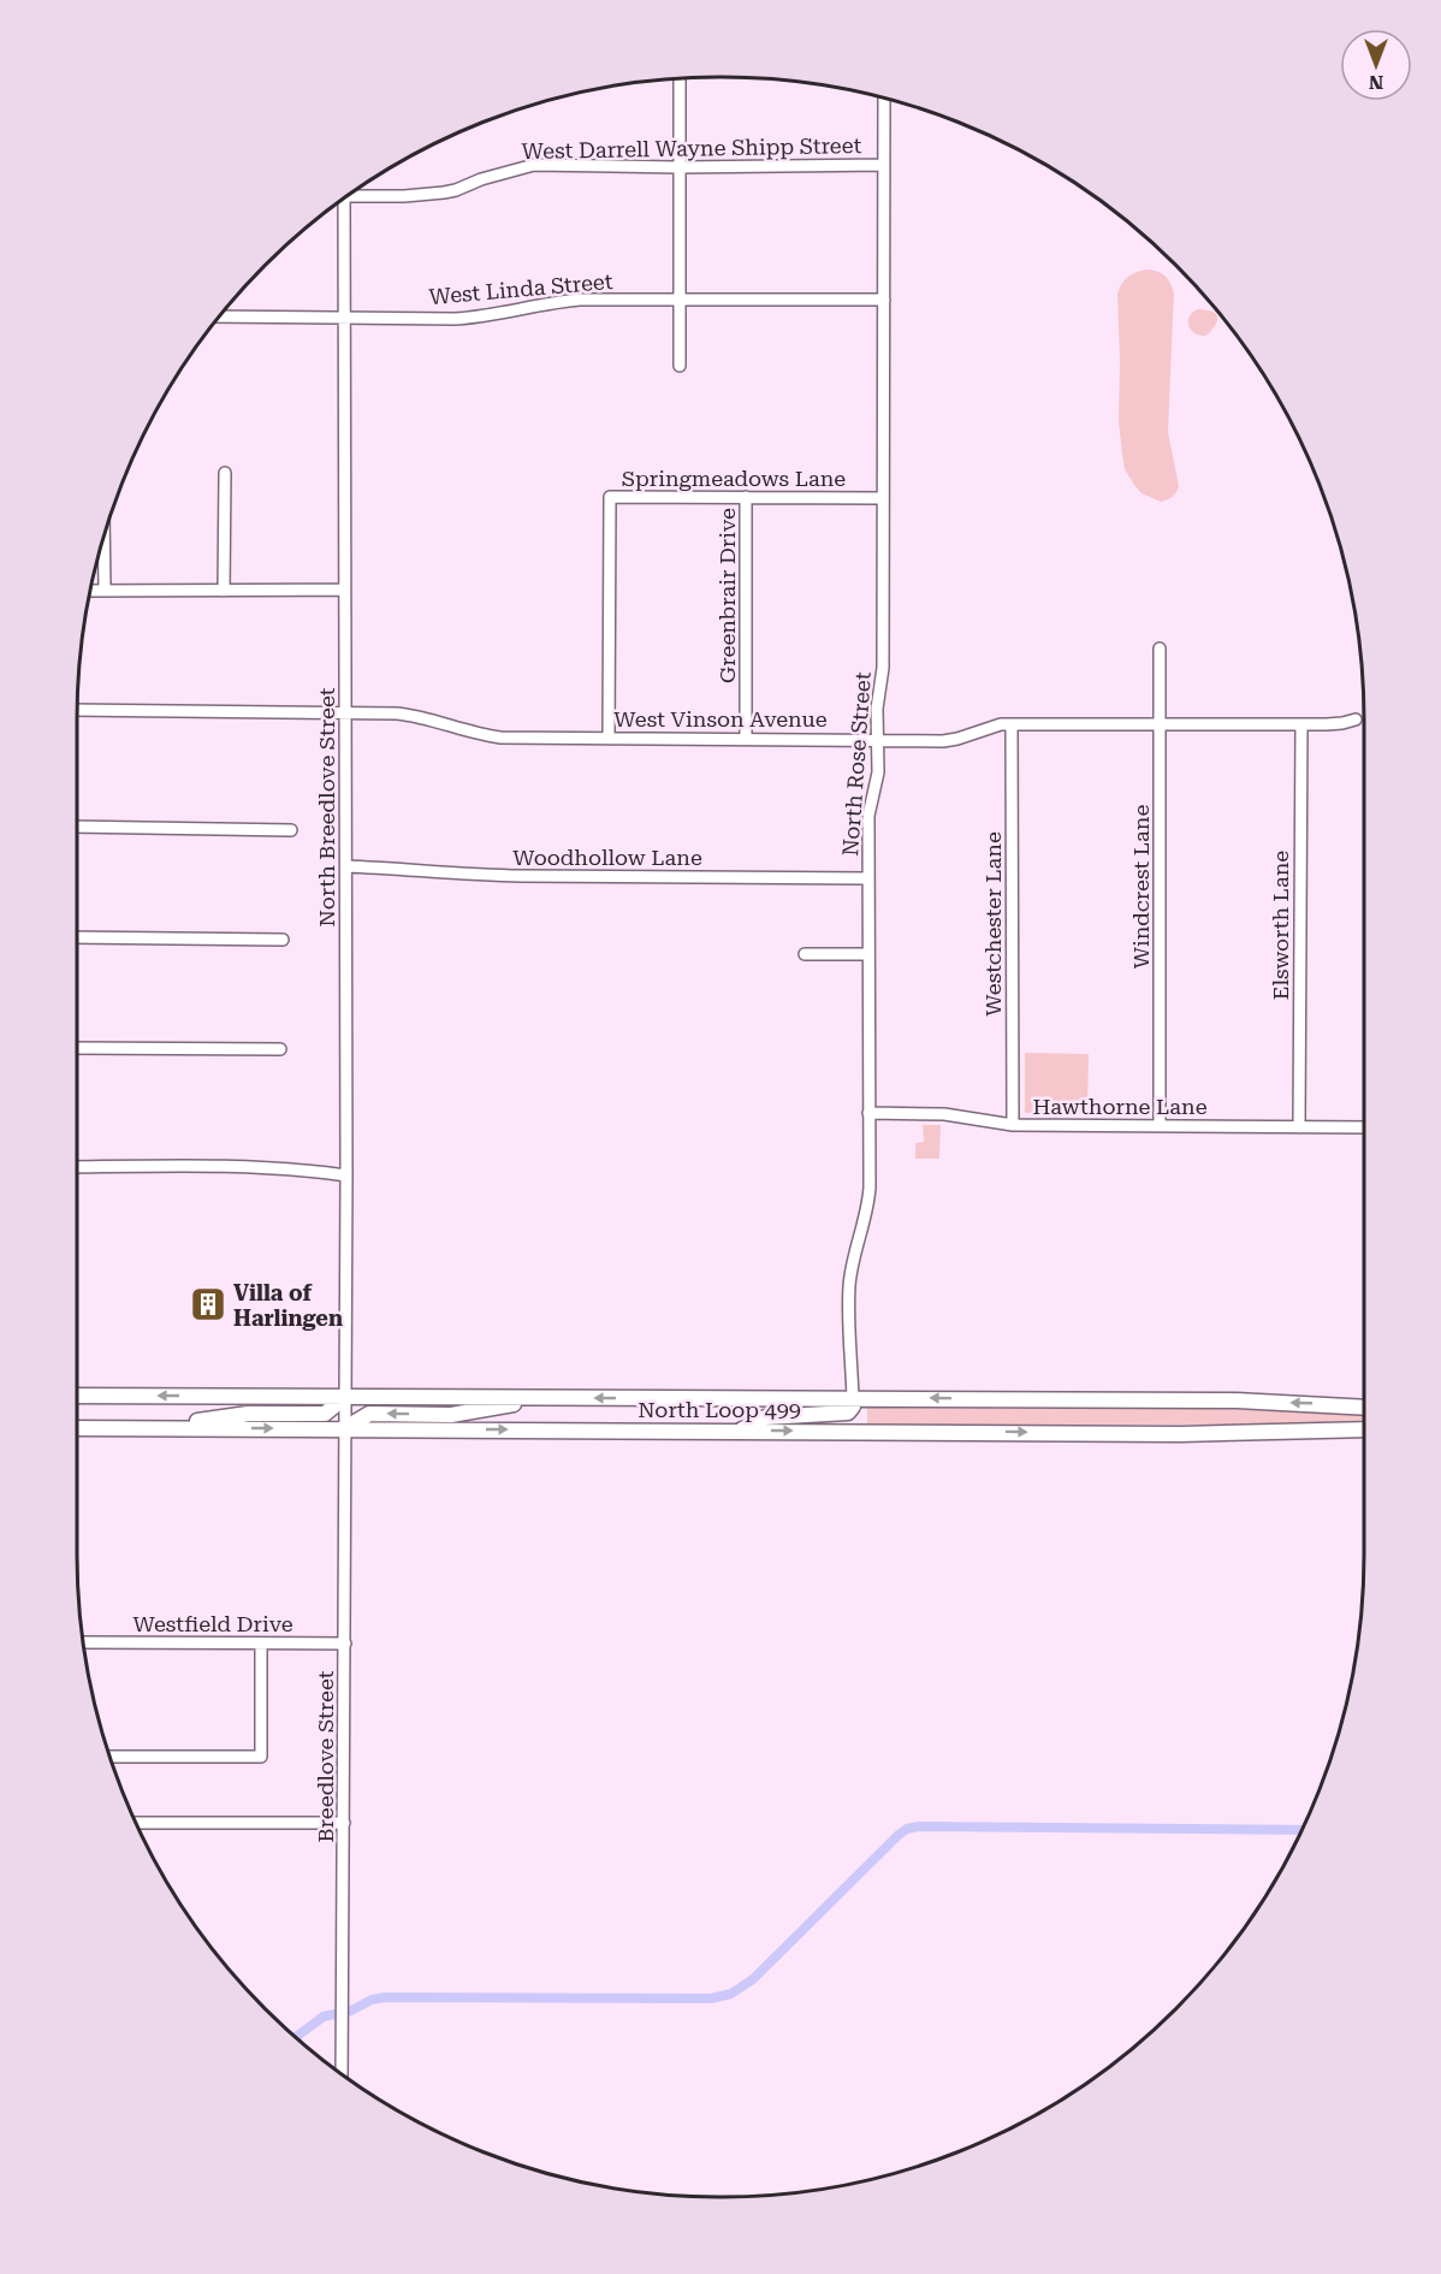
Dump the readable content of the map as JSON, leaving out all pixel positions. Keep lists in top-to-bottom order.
{
  "streets": {
    "main road": ["North Loop 499"],
    "street": [
      "West Darrell Wayne Shipp Street",
      "West Linda Street",
      "Springmeadows Lane",
      "Greenbrair Drive",
      "West Vinson Avenue",
      "North Rose Street",
      "North Breedlove Street",
      "Woodhollow Lane",
      "Windcrest Lane",
      "Westchester Lane",
      "Elsworth Lane",
      "Hawthorne Lane",
      "Westfield Drive",
      "Breedlove Street"
    ]
  },
  "crossings": [
    ["West Darrell Wayne Shipp Street", "North Rose Street"],
    ["West Linda Street", "North Rose Street"],
    ["West Linda Street", "North Breedlove Street"],
    ["Springmeadows Lane", "Greenbrair Drive"],
    ["Springmeadows Lane", "West Vinson Avenue"],
    ["Springmeadows Lane", "North Rose Street"],
    ["Greenbrair Drive", "West Vinson Avenue"],
    ["West Vinson Avenue", "North Rose Street"],
    ["West Vinson Avenue", "North Breedlove Street"],
    ["West Vinson Avenue", "Windcrest Lane"],
    ["West Vinson Avenue", "Westchester Lane"],
    ["West Vinson Avenue", "Elsworth Lane"],
    ["North Rose Street", "Woodhollow Lane"],
    ["North Rose Street", "Hawthorne Lane"],
    ["North Rose Street", "North Loop 499"],
    ["North Breedlove Street", "Woodhollow Lane"],
    ["North Breedlove Street", "North Loop 499"],
    ["North Breedlove Street", "Breedlove Street"],
    ["Windcrest Lane", "Hawthorne Lane"],
    ["Westchester Lane", "Hawthorne Lane"],
    ["Elsworth Lane", "Hawthorne Lane"],
    ["North Loop 499", "Breedlove Street"],
    ["Westfield Drive", "Breedlove Street"]
  ],
  "places": {
    "building": ["Villa of Harlingen"]
  },
  "north": "bottom"
}
